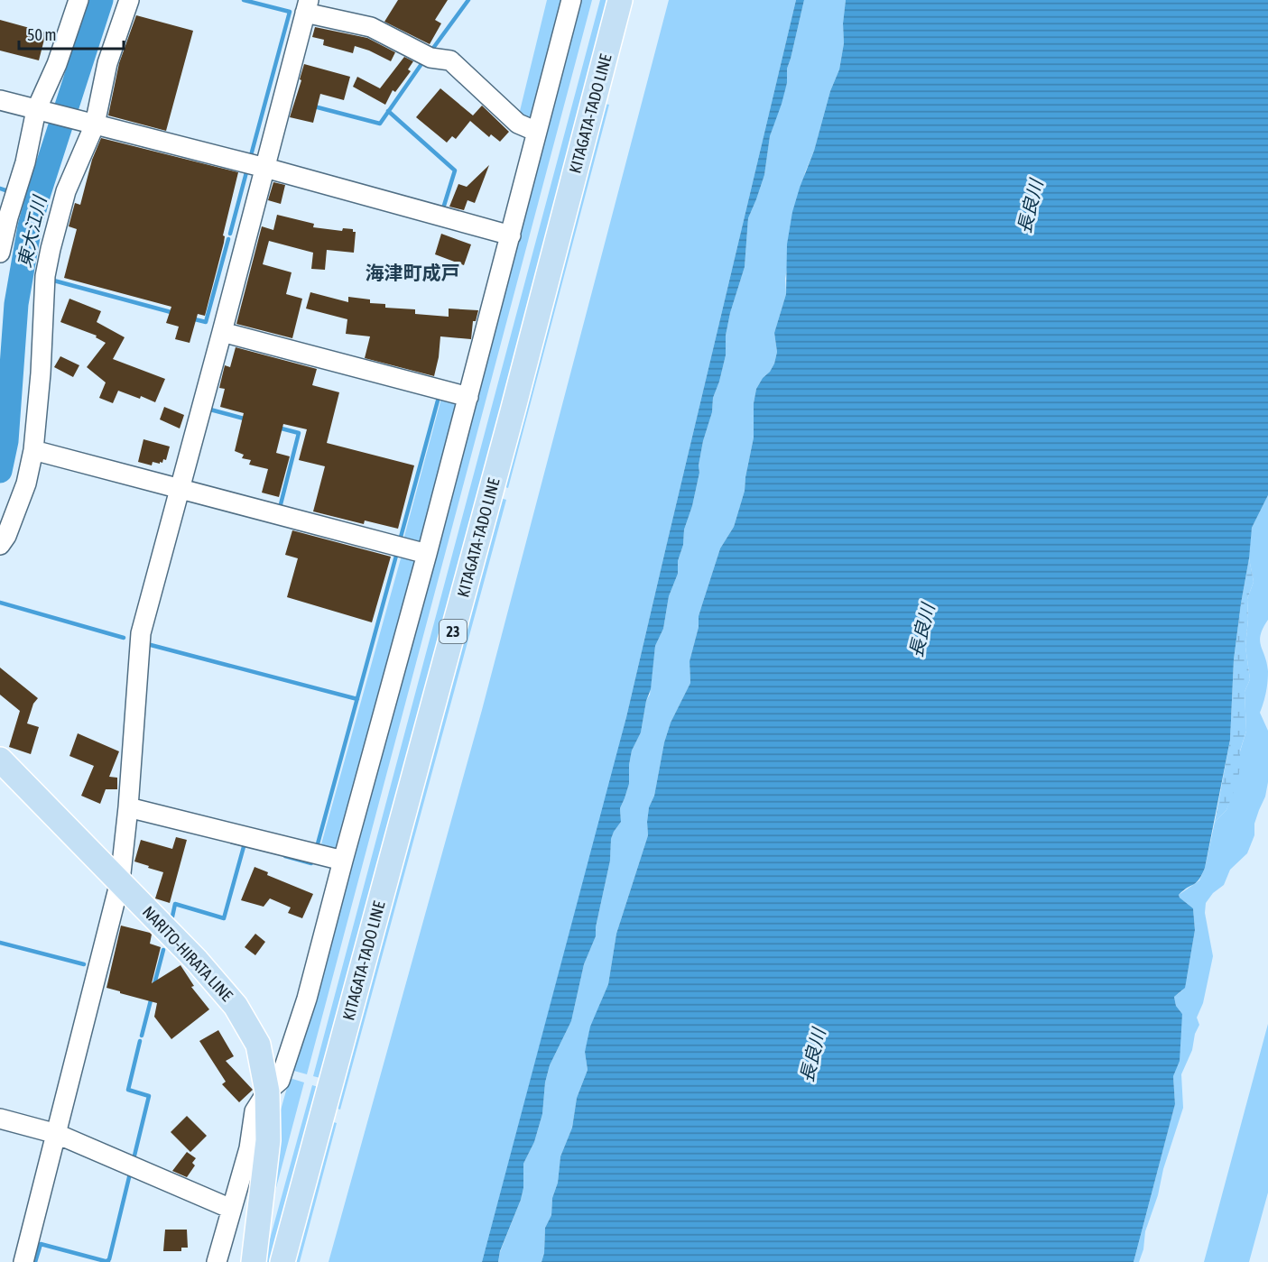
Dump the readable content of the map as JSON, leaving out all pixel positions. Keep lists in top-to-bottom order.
{
  "streets": {
    "main road": ["KITAGATA-TADO LINE", "23", "NARITO-HIRATA LINE"]
  },
  "districts": ["海津町成戸"],
  "water": ["長良川", "東大江川"],
  "scale_bar": "50 m"
}
